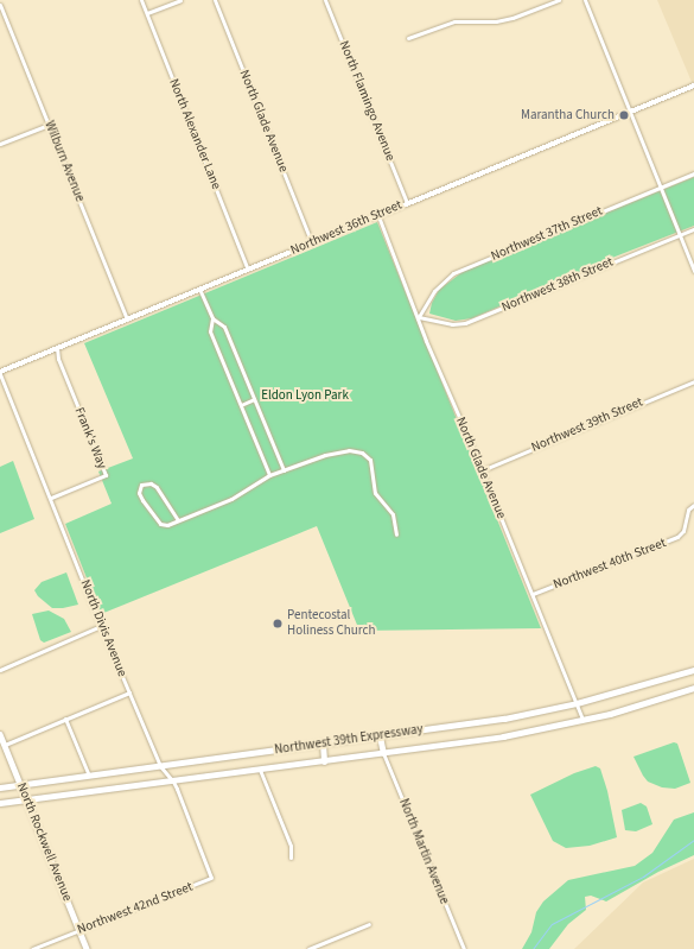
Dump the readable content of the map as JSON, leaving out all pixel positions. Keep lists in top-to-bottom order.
{
  "streets": {
    "highway": ["Northwest 39th Expressway"],
    "main road": ["North Rockwell Avenue"],
    "street": [
      "North Flamingo Avenue",
      "North Glade Avenue",
      "North Alexander Lane",
      "Wilburn Avenue",
      "Northwest 36th Street",
      "Northwest 37th Street",
      "Northwest 38th Street",
      "Northwest 39th Street",
      "Frank's Way",
      "Northwest 40th Street",
      "North Divis Avenue",
      "North Martin Avenue",
      "Northwest 42nd Street"
    ]
  },
  "crossings": [
    ["North Flamingo Avenue", "Northwest 36th Street"],
    ["North Glade Avenue", "Northwest 36th Street"],
    ["North Glade Avenue", "Northwest 37th Street"],
    ["North Glade Avenue", "Northwest 38th Street"],
    ["North Glade Avenue", "Northwest 39th Street"],
    ["North Glade Avenue", "Northwest 40th Street"],
    ["North Glade Avenue", "Northwest 39th Expressway"],
    ["North Alexander Lane", "Northwest 36th Street"],
    ["Wilburn Avenue", "Northwest 36th Street"],
    ["Northwest 36th Street", "Frank's Way"],
    ["Northwest 36th Street", "North Divis Avenue"],
    ["Northwest 37th Street", "Northwest 38th Street"],
    ["Frank's Way", "North Divis Avenue"],
    ["North Divis Avenue", "Northwest 39th Expressway"],
    ["North Divis Avenue", "Northwest 42nd Street"],
    ["Northwest 39th Expressway", "North Rockwell Avenue"],
    ["Northwest 39th Expressway", "North Martin Avenue"],
    ["North Rockwell Avenue", "Northwest 42nd Street"]
  ],
  "parks": ["Eldon Lyon Park"],
  "places": ["Marantha Church", "Pentecostal Holiness Church"]
}
